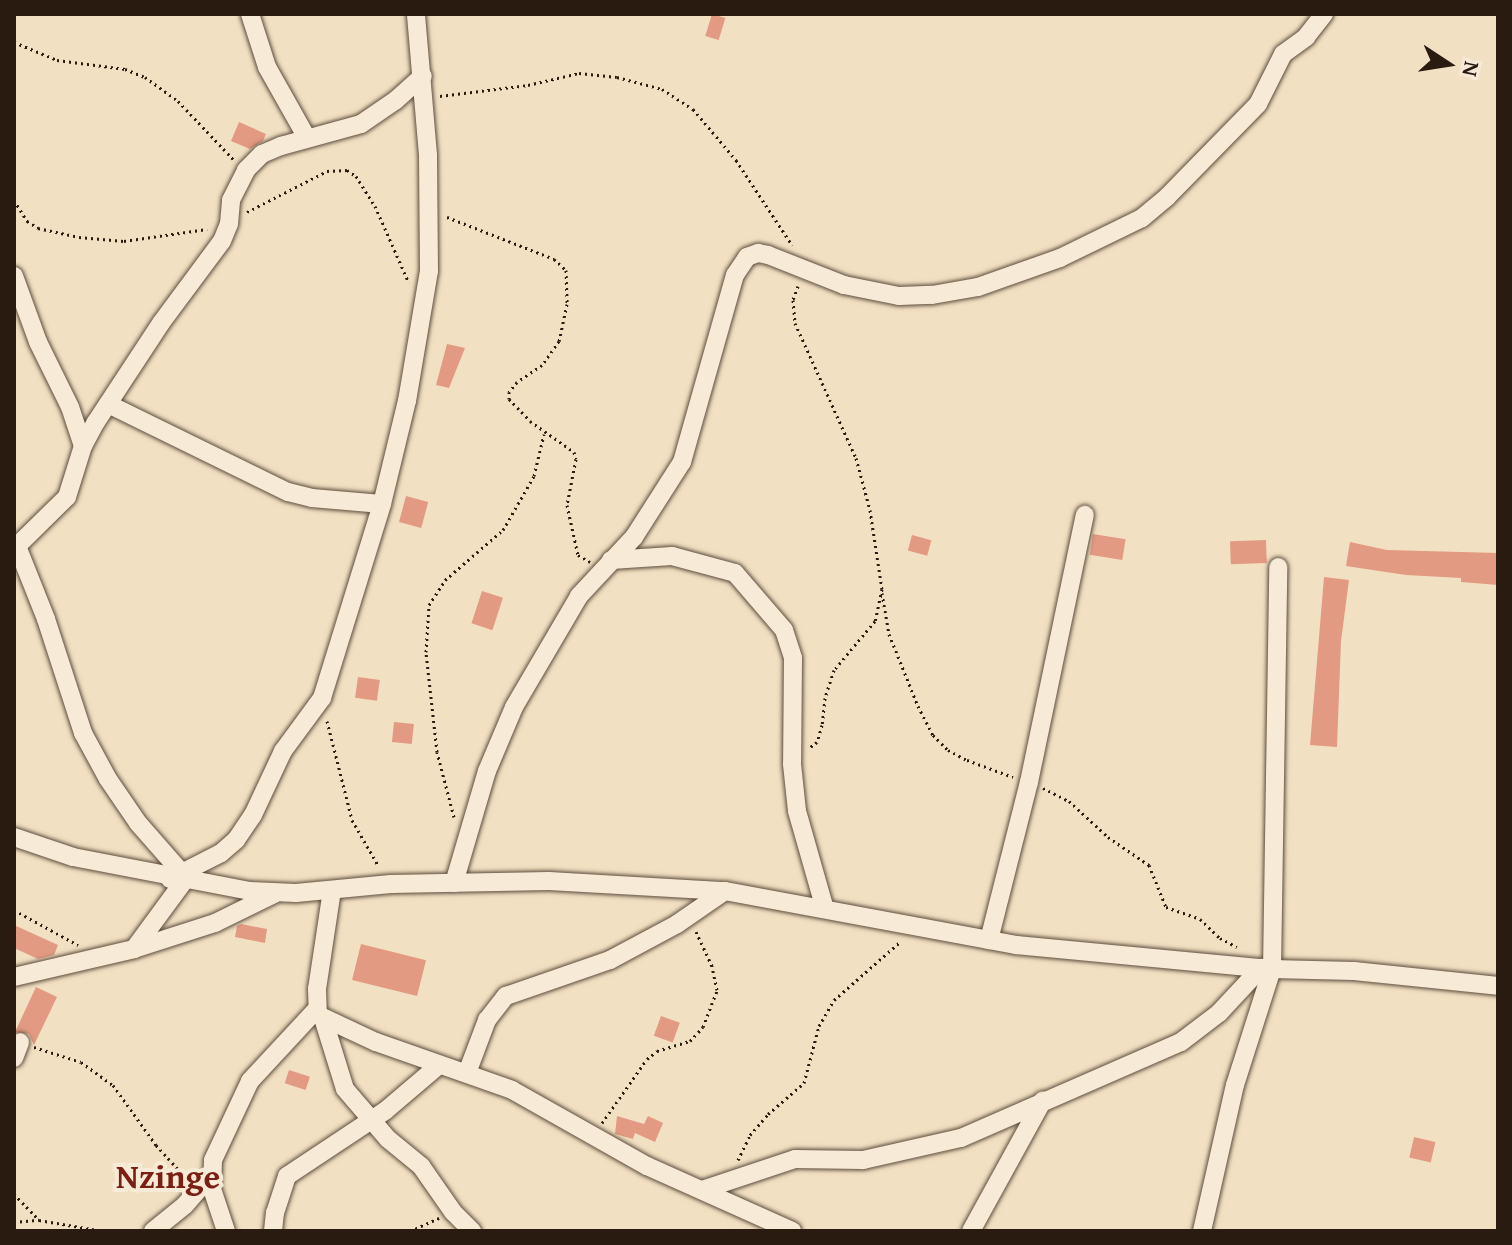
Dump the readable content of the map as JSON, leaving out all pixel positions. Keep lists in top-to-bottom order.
{
  "districts": ["Nzinge"],
  "north": "right"
}
